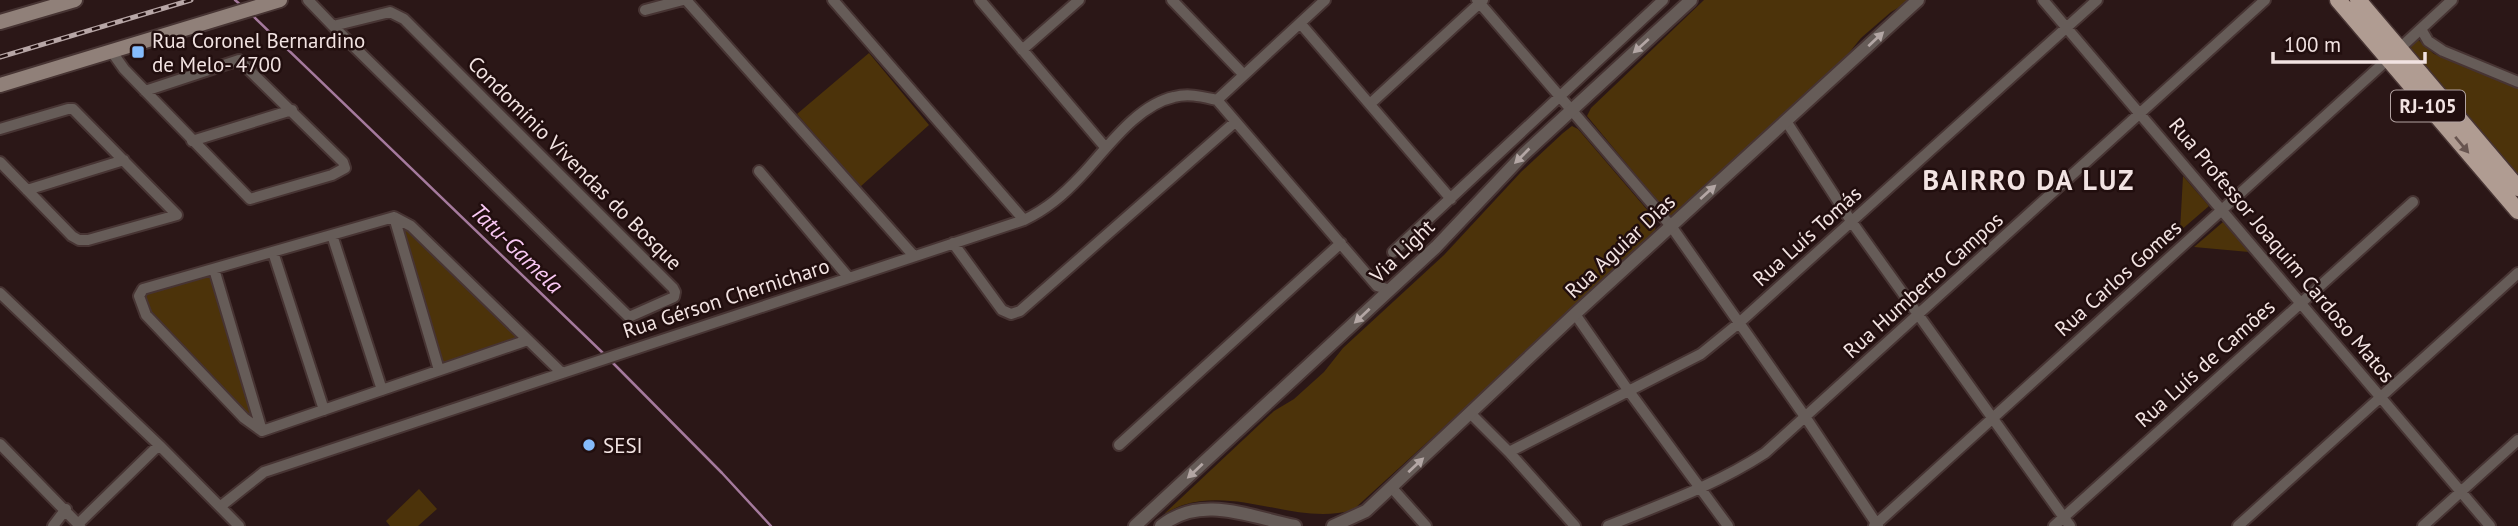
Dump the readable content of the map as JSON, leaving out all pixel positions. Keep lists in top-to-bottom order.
{
  "streets": {
    "main road": ["RJ-105"],
    "street": [
      "Condomínio Vivendas do Bosque",
      "Rua Luís Tomás",
      "Rua Aguiar Dias",
      "Rua Professor Joaquim Cardoso Matos",
      "Via Light",
      "Rua Carlos Gomes",
      "Rua Humberto Campos",
      "Rua Gérson Chernicharo",
      "Rua Luís de Camões"
    ]
  },
  "crossings": [
    ["RJ-105", "Rua Carlos Gomes"],
    ["Rua Luís Tomás", "Rua Professor Joaquim Cardoso Matos"],
    ["Rua Professor Joaquim Cardoso Matos", "Rua Carlos Gomes"],
    ["Rua Professor Joaquim Cardoso Matos", "Rua Humberto Campos"],
    ["Rua Professor Joaquim Cardoso Matos", "Rua Luís de Camões"]
  ],
  "one_way": ["Rua Aguiar Dias"],
  "districts": ["BAIRRO DA LUZ"],
  "water": ["Tatu-Gamela"],
  "places": {
    "transit": ["Rua Coronel Bernardino de Melo- 4700"],
    "other": ["SESI"]
  },
  "scale_bar": "100 m"
}
